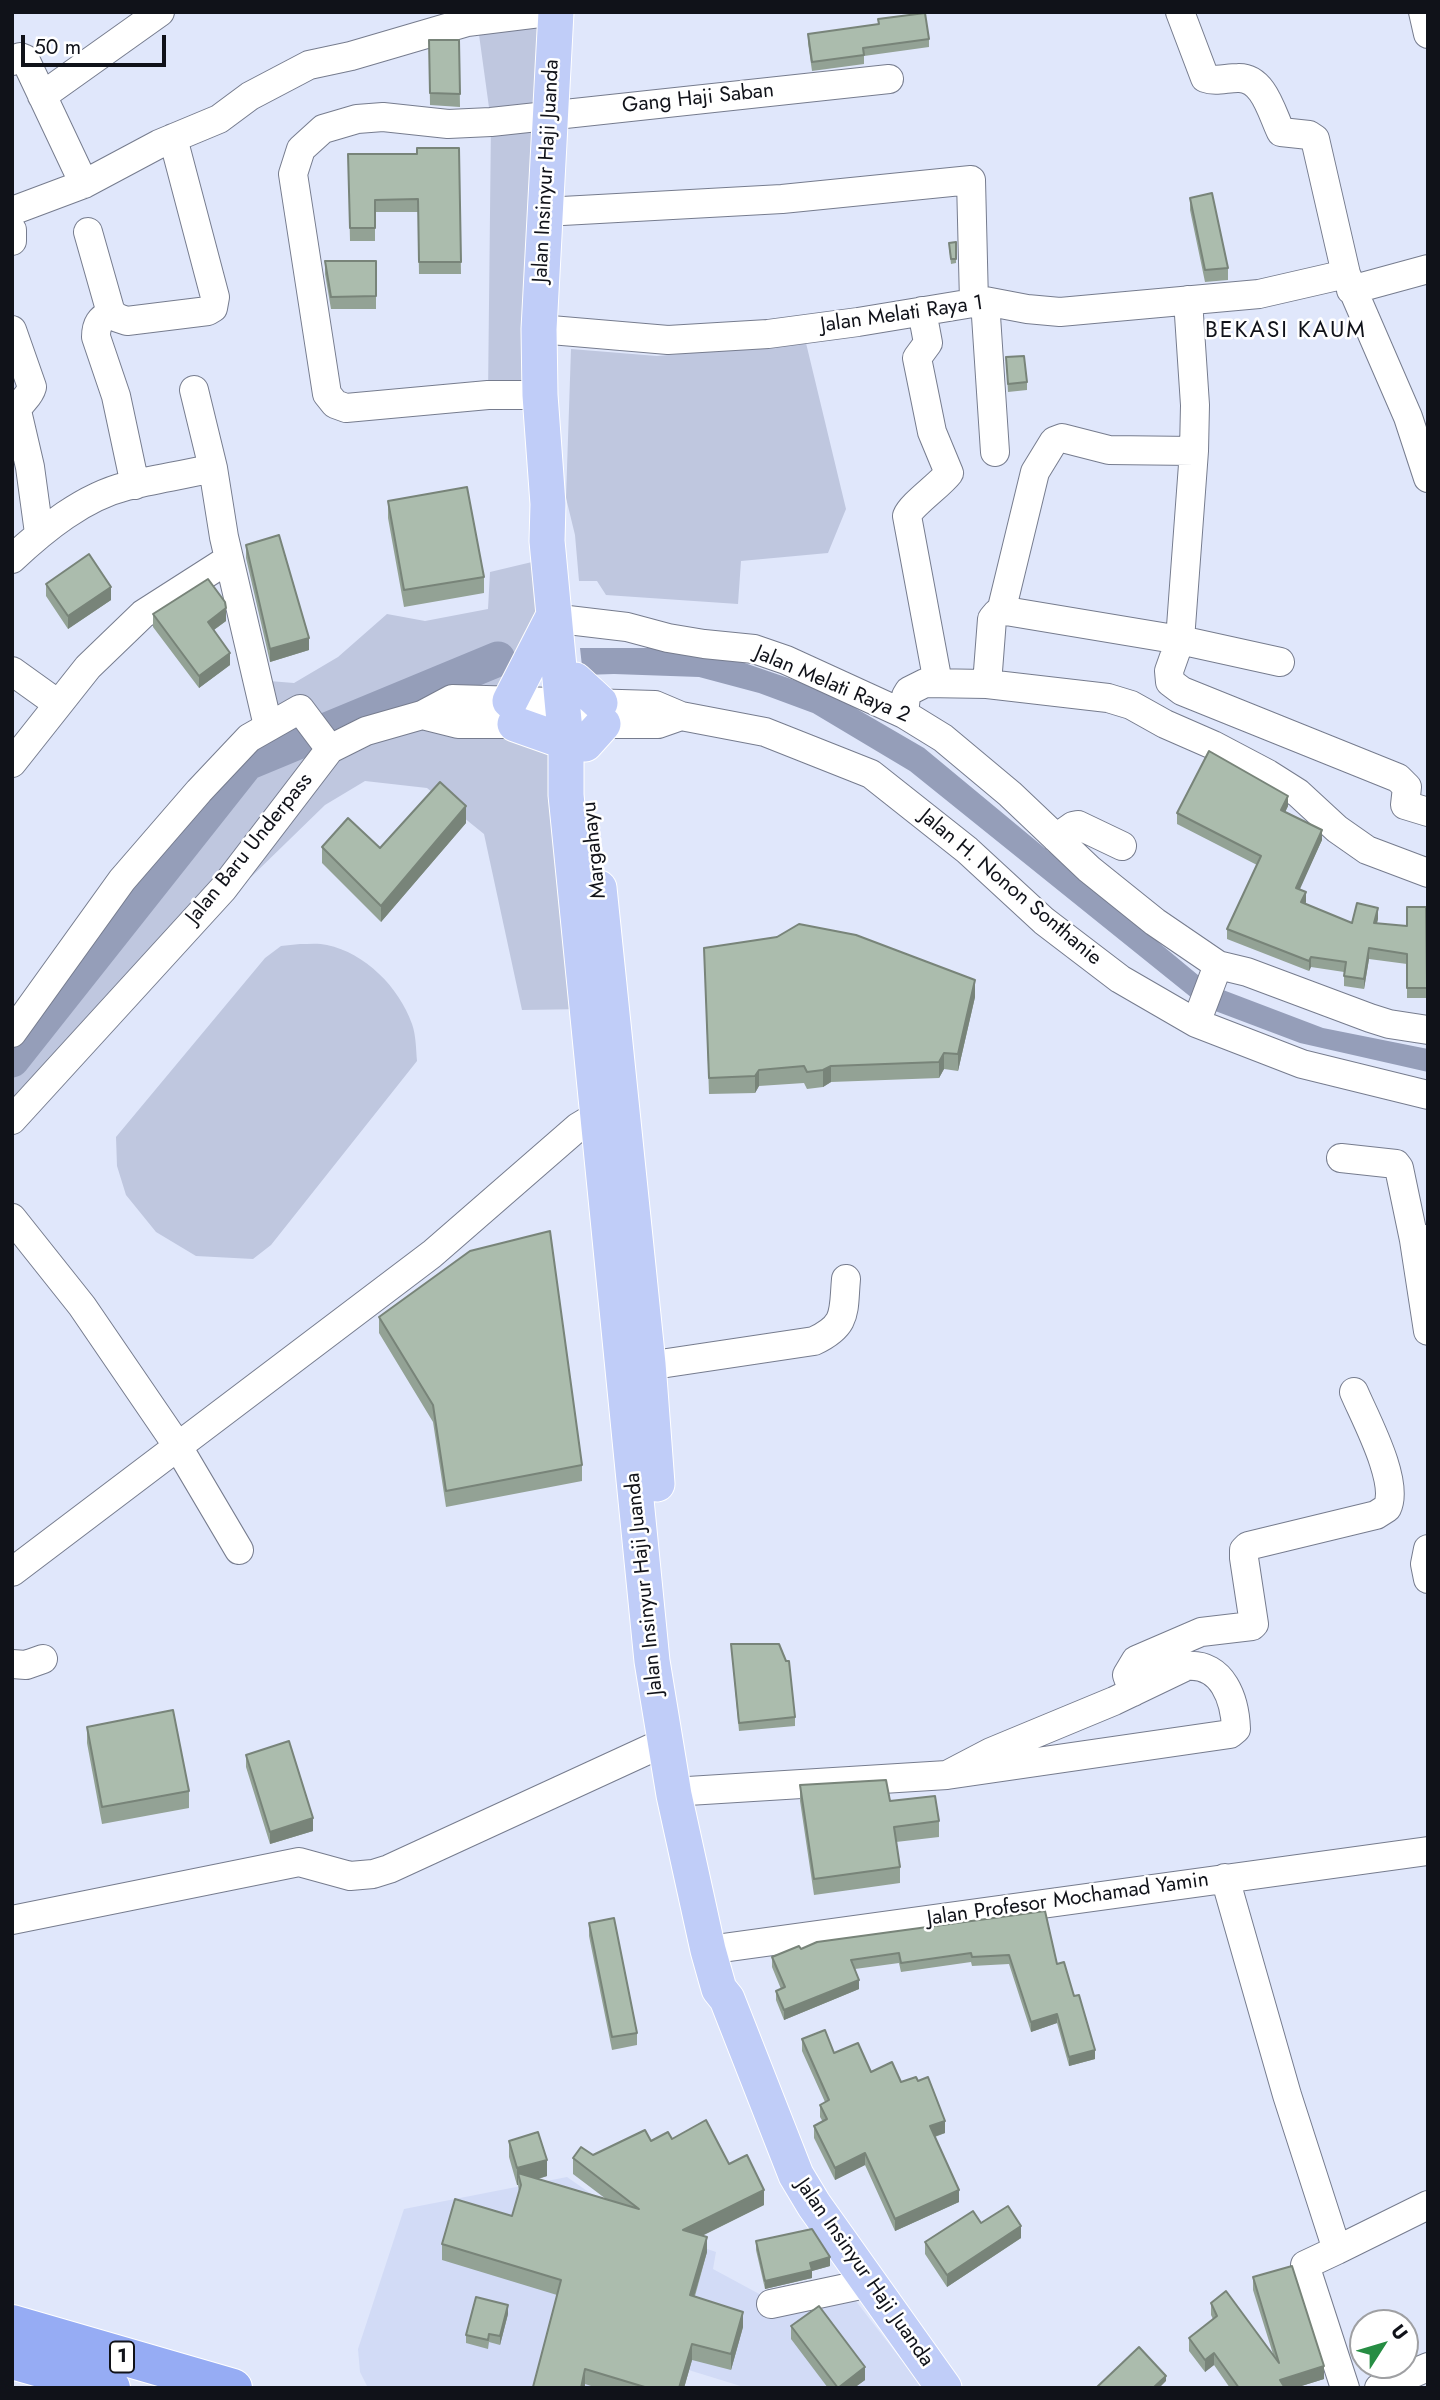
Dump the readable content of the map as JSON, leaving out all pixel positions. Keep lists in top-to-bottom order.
{
  "streets": {
    "highway": ["1"],
    "main road": ["Jalan Insinyur Haji Juanda"],
    "street": [
      "Gang Haji Saban",
      "Jalan Melati Raya 1",
      "Jalan Melati Raya 2",
      "Jalan Baru Underpass",
      "Jalan H. Nonon Sonthanie",
      "Jalan Profesor Mochamad Yamin"
    ]
  },
  "crossings": [
    ["Gang Haji Saban", "Jalan Insinyur Haji Juanda"],
    ["Jalan Insinyur Haji Juanda", "Jalan Melati Raya 1"],
    ["Jalan Insinyur Haji Juanda", "Jalan Melati Raya 2"],
    ["Jalan Insinyur Haji Juanda", "Jalan H. Nonon Sonthanie"],
    ["Jalan Insinyur Haji Juanda", "Jalan Profesor Mochamad Yamin"]
  ],
  "districts": ["BEKASI KAUM"],
  "scale_bar": "50 m",
  "north": "top right"
}
